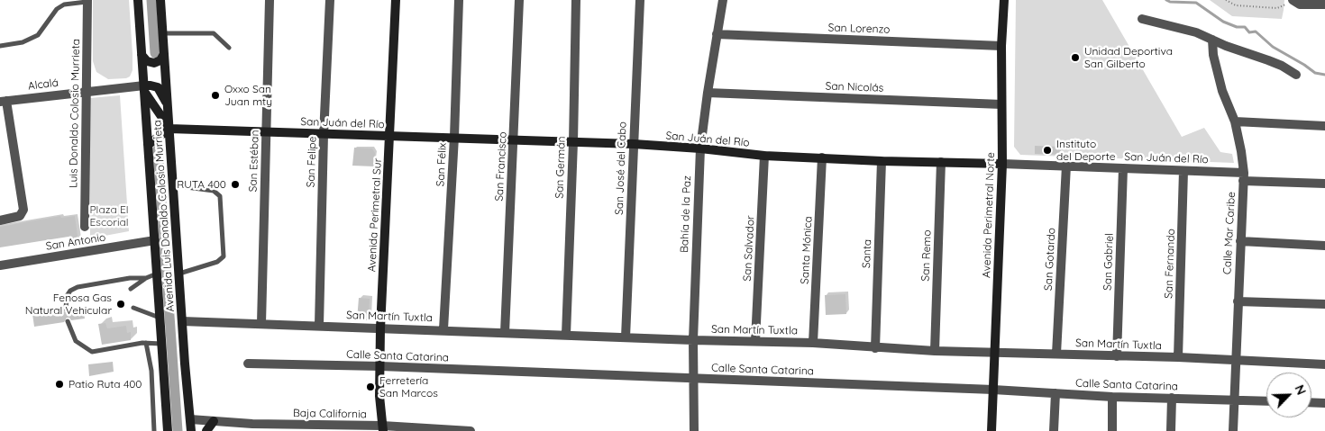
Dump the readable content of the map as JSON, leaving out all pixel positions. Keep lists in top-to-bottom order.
{
  "streets": {
    "street": [
      "San Lorenzo",
      "Alcalá",
      "San Nicolás",
      "Luis Donaldo Colosio Murrieta",
      "San Juán del Río",
      "San Estéban",
      "San Felipe",
      "San Félix",
      "San Francisco",
      "San Germán",
      "San José del Cabo",
      "Bahía de la Paz",
      "Avenida Perimetral Sur",
      "Avenida Perimetral Norte",
      "Avenida Luis Donaldo Colosio Murrieta",
      "Calle Mar Caribe",
      "San Antonio",
      "San Salvador",
      "Santa Mónica",
      "Santa",
      "San Remo",
      "San Gotardo",
      "San Gabriel",
      "San Fernando",
      "San Martín Tuxtla",
      "Calle Santa Catarina",
      "Baja California"
    ]
  },
  "crossings": [
    ["San Lorenzo", "Bahía de la Paz"],
    ["San Lorenzo", "Avenida Perimetral Norte"],
    ["Alcalá", "Luis Donaldo Colosio Murrieta"],
    ["Alcalá", "Avenida Luis Donaldo Colosio Murrieta"],
    ["San Nicolás", "Bahía de la Paz"],
    ["San Nicolás", "Avenida Perimetral Norte"],
    ["San Juán del Río", "San Estéban"],
    ["San Juán del Río", "San Felipe"],
    ["San Juán del Río", "San Félix"],
    ["San Juán del Río", "San Francisco"],
    ["San Juán del Río", "San Germán"],
    ["San Juán del Río", "San José del Cabo"],
    ["San Juán del Río", "Bahía de la Paz"],
    ["San Juán del Río", "Avenida Perimetral Sur"],
    ["San Juán del Río", "Avenida Perimetral Norte"],
    ["San Juán del Río", "Avenida Luis Donaldo Colosio Murrieta"],
    ["San Juán del Río", "Calle Mar Caribe"],
    ["San Juán del Río", "San Salvador"],
    ["San Juán del Río", "Santa Mónica"],
    ["San Juán del Río", "Santa"],
    ["San Juán del Río", "San Remo"],
    ["San Juán del Río", "San Gotardo"],
    ["San Juán del Río", "San Gabriel"],
    ["San Juán del Río", "San Fernando"],
    ["San Estéban", "San Martín Tuxtla"],
    ["San Felipe", "San Martín Tuxtla"],
    ["San Félix", "San Martín Tuxtla"],
    ["San Francisco", "San Martín Tuxtla"],
    ["San Germán", "San Martín Tuxtla"],
    ["San José del Cabo", "San Martín Tuxtla"],
    ["Bahía de la Paz", "San Martín Tuxtla"],
    ["Bahía de la Paz", "Calle Santa Catarina"],
    ["Avenida Perimetral Sur", "San Martín Tuxtla"],
    ["Avenida Perimetral Sur", "Calle Santa Catarina"],
    ["Avenida Perimetral Sur", "Baja California"],
    ["Avenida Perimetral Norte", "San Martín Tuxtla"],
    ["Avenida Perimetral Norte", "Calle Santa Catarina"],
    ["Avenida Luis Donaldo Colosio Murrieta", "San Antonio"],
    ["Avenida Luis Donaldo Colosio Murrieta", "San Martín Tuxtla"],
    ["Avenida Luis Donaldo Colosio Murrieta", "Baja California"],
    ["Calle Mar Caribe", "San Martín Tuxtla"],
    ["Calle Mar Caribe", "Calle Santa Catarina"],
    ["San Salvador", "San Martín Tuxtla"],
    ["Santa Mónica", "San Martín Tuxtla"],
    ["Santa", "San Martín Tuxtla"],
    ["San Remo", "San Martín Tuxtla"],
    ["San Gotardo", "San Martín Tuxtla"],
    ["San Gabriel", "San Martín Tuxtla"],
    ["San Fernando", "San Martín Tuxtla"]
  ],
  "parks": ["Plaza El Escorial"],
  "places": [
    "Unidad Deportiva San Gilberto",
    "Oxxo San Juan mty",
    "Instituto del Deporte",
    "RUTA 400",
    "Fenosa Gas Natural Vehicular",
    "Patio Ruta 400",
    "Ferretería San Marcos"
  ],
  "north": "top right"
}
